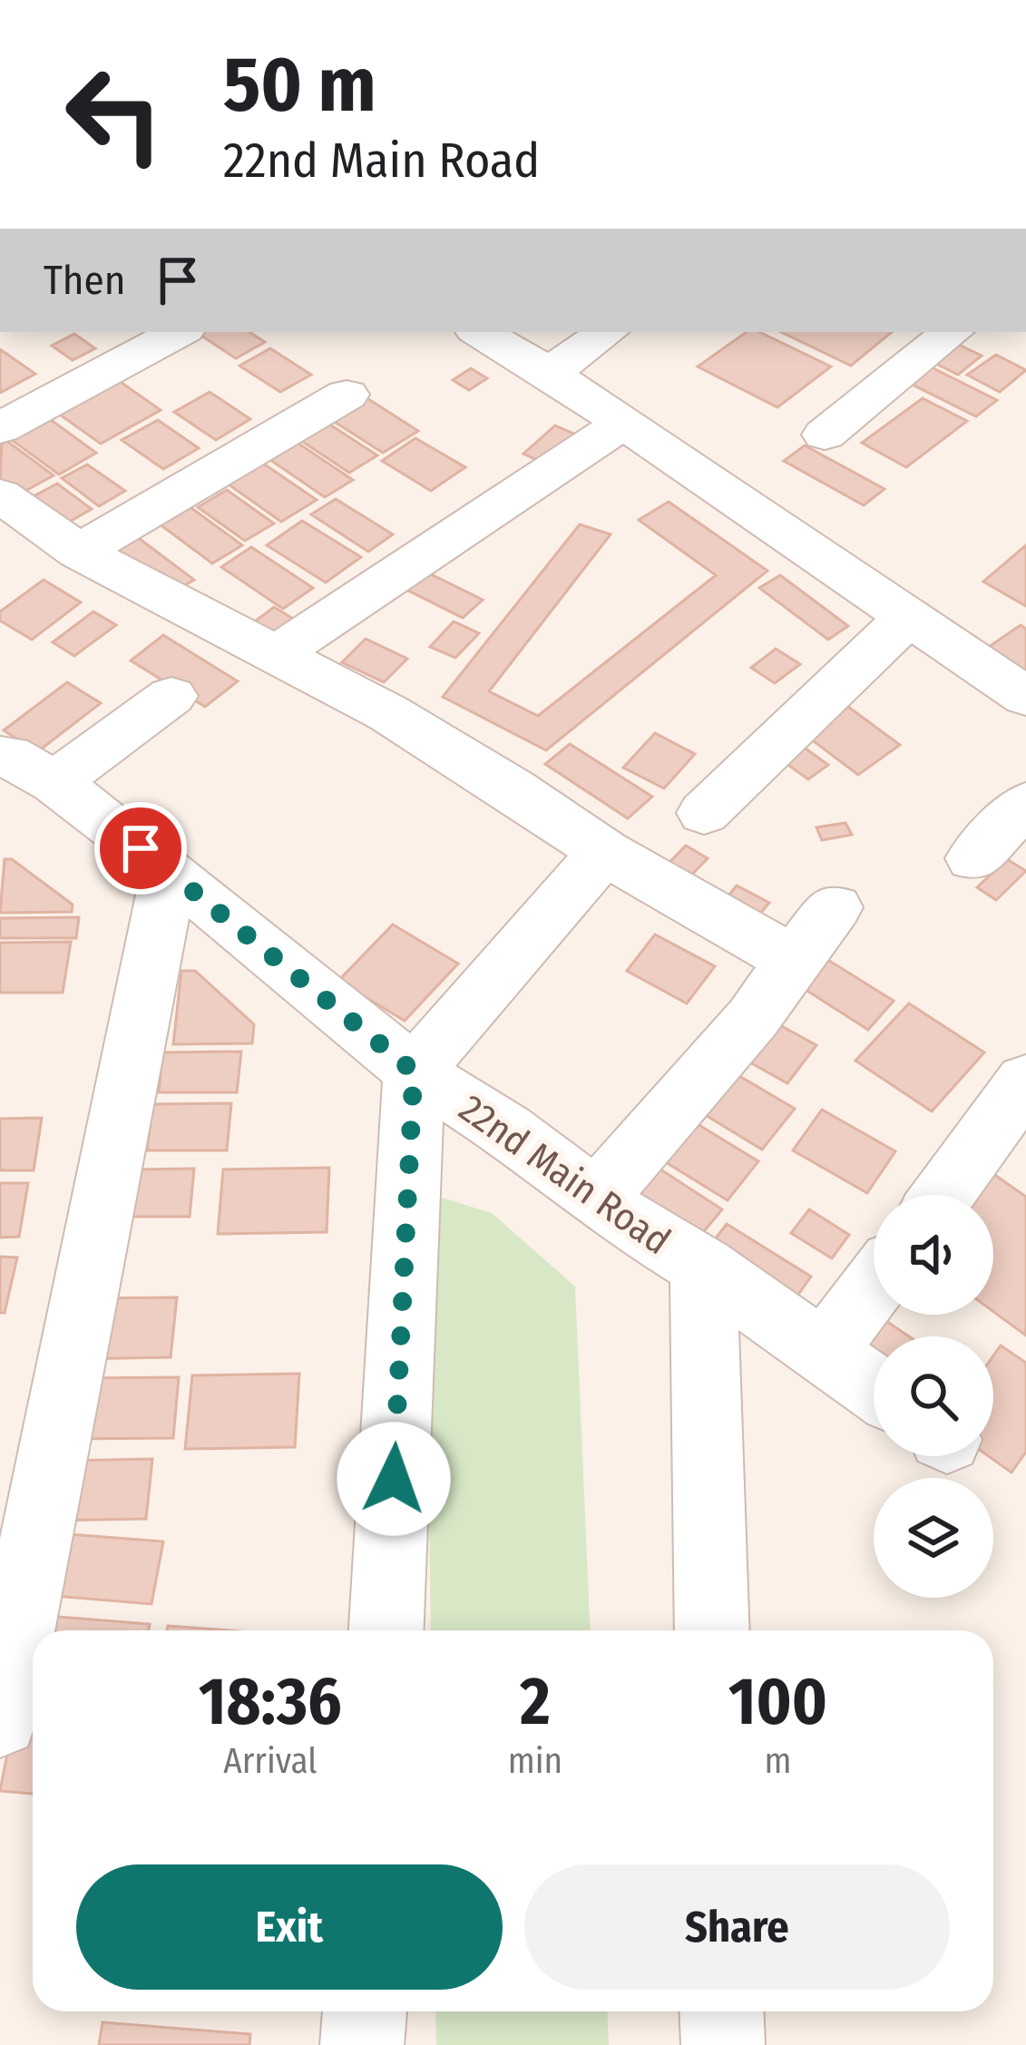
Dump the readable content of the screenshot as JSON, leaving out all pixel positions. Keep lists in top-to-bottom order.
{
  "streets": {
    "street": ["22nd Main Road"]
  },
  "page": {
    "turn": ["50 m", "22nd Main Road"],
    "then": "Then",
    "eta": [
      "18:36",
      "Arrival",
      "2",
      "min",
      "100",
      "m"
    ],
    "buttons": ["Exit", "Share"]
  }
}
